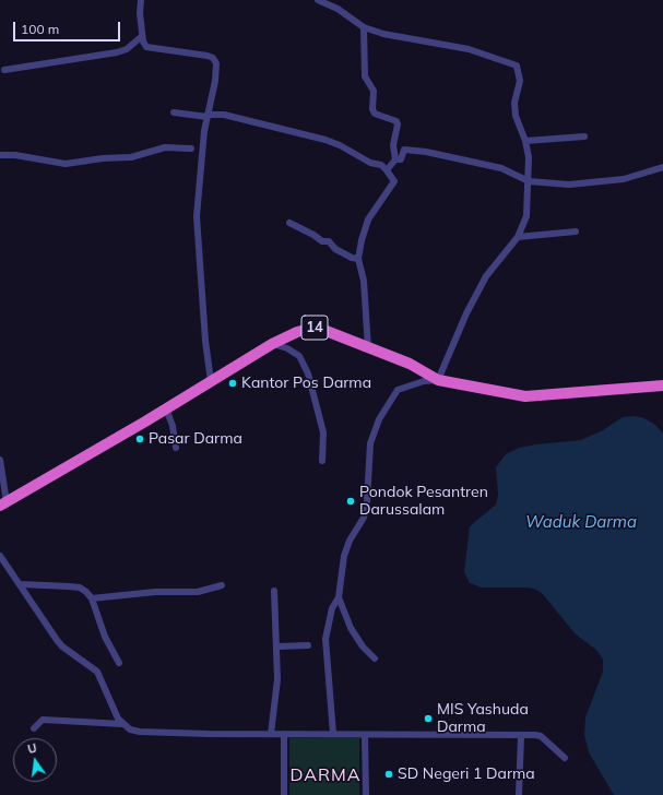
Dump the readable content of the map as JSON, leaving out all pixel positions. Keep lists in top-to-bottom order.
{
  "streets": {
    "highway": ["14"]
  },
  "districts": ["DARMA"],
  "water": ["Waduk Darma"],
  "places": [
    "Kantor Pos Darma",
    "Pasar Darma",
    "Pondok Pesantren Darussalam",
    "MIS Yashuda Darma",
    "SD Negeri 1 Darma"
  ],
  "scale_bar": "100 m",
  "north": "top"
}
